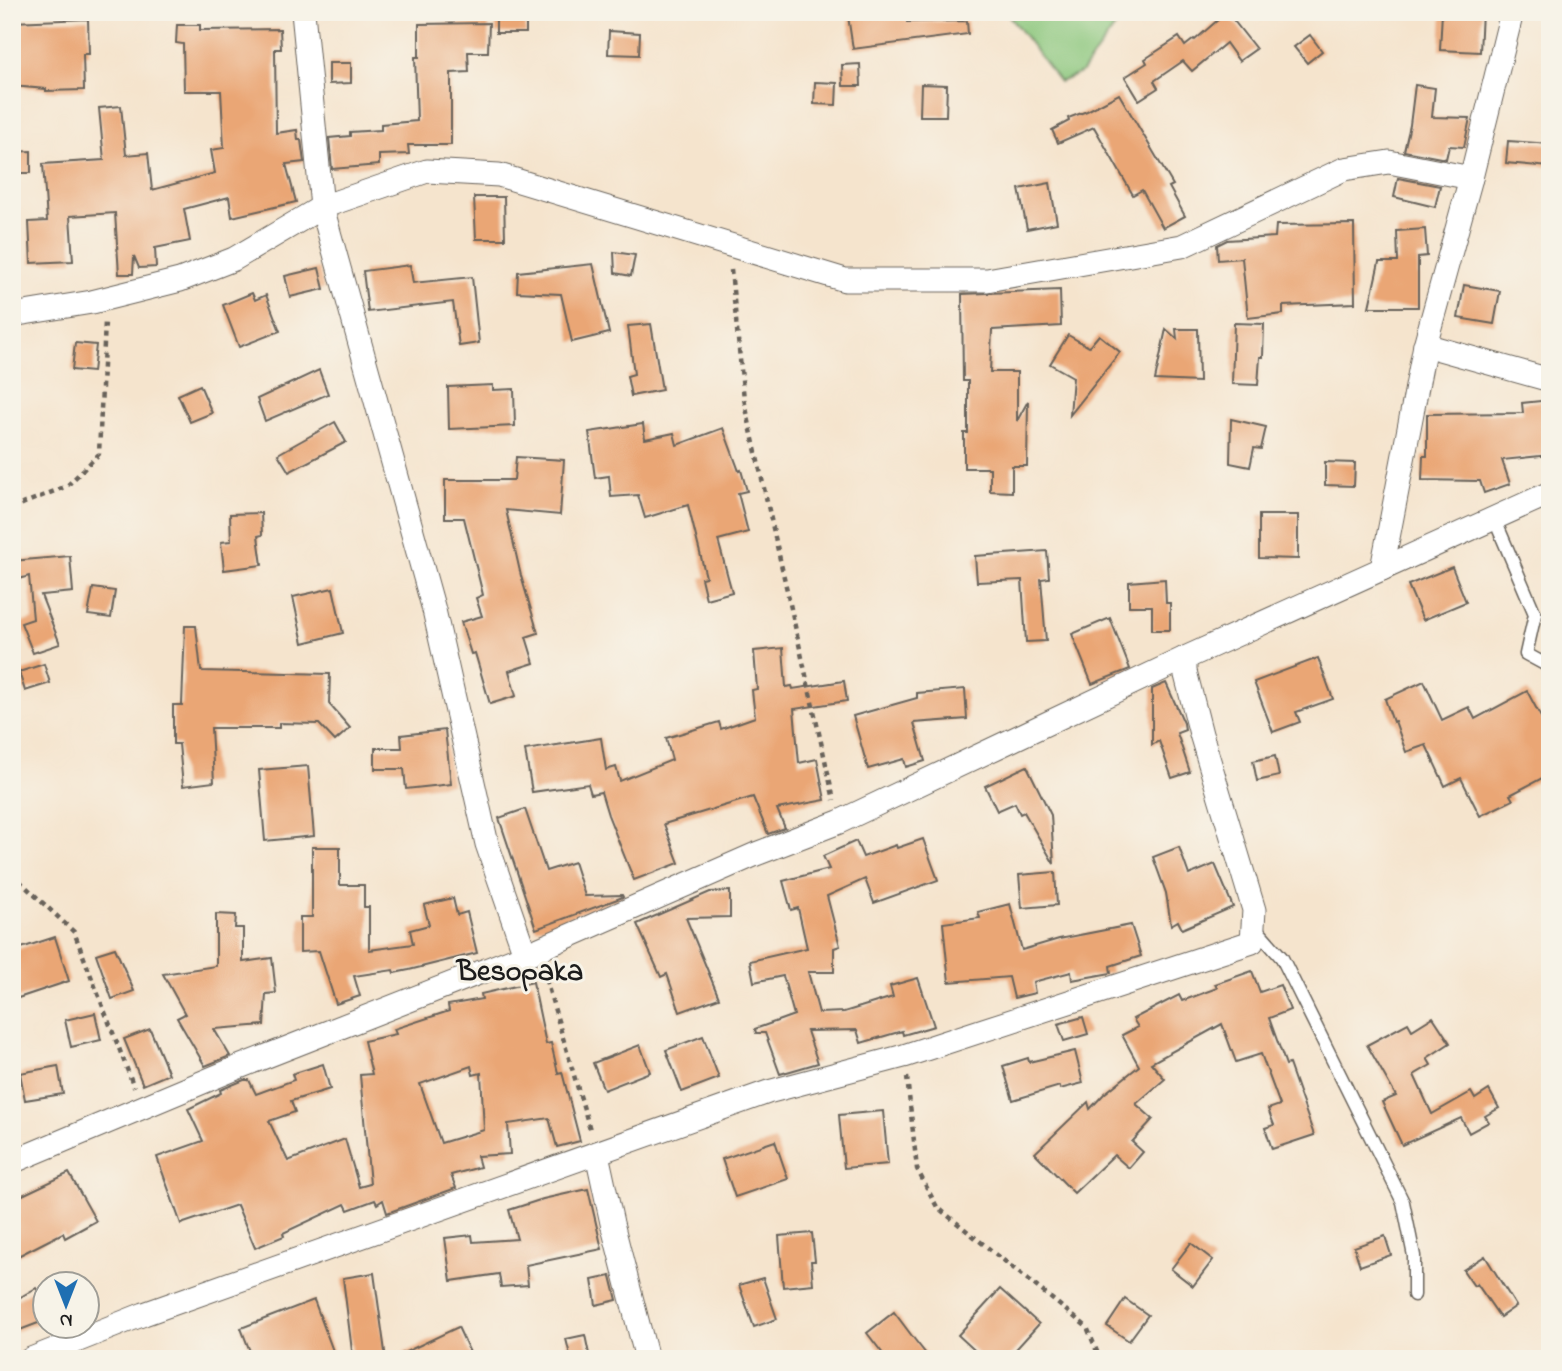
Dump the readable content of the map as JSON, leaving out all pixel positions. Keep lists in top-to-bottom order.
{
  "districts": ["Besopaka"],
  "north": "bottom"
}
